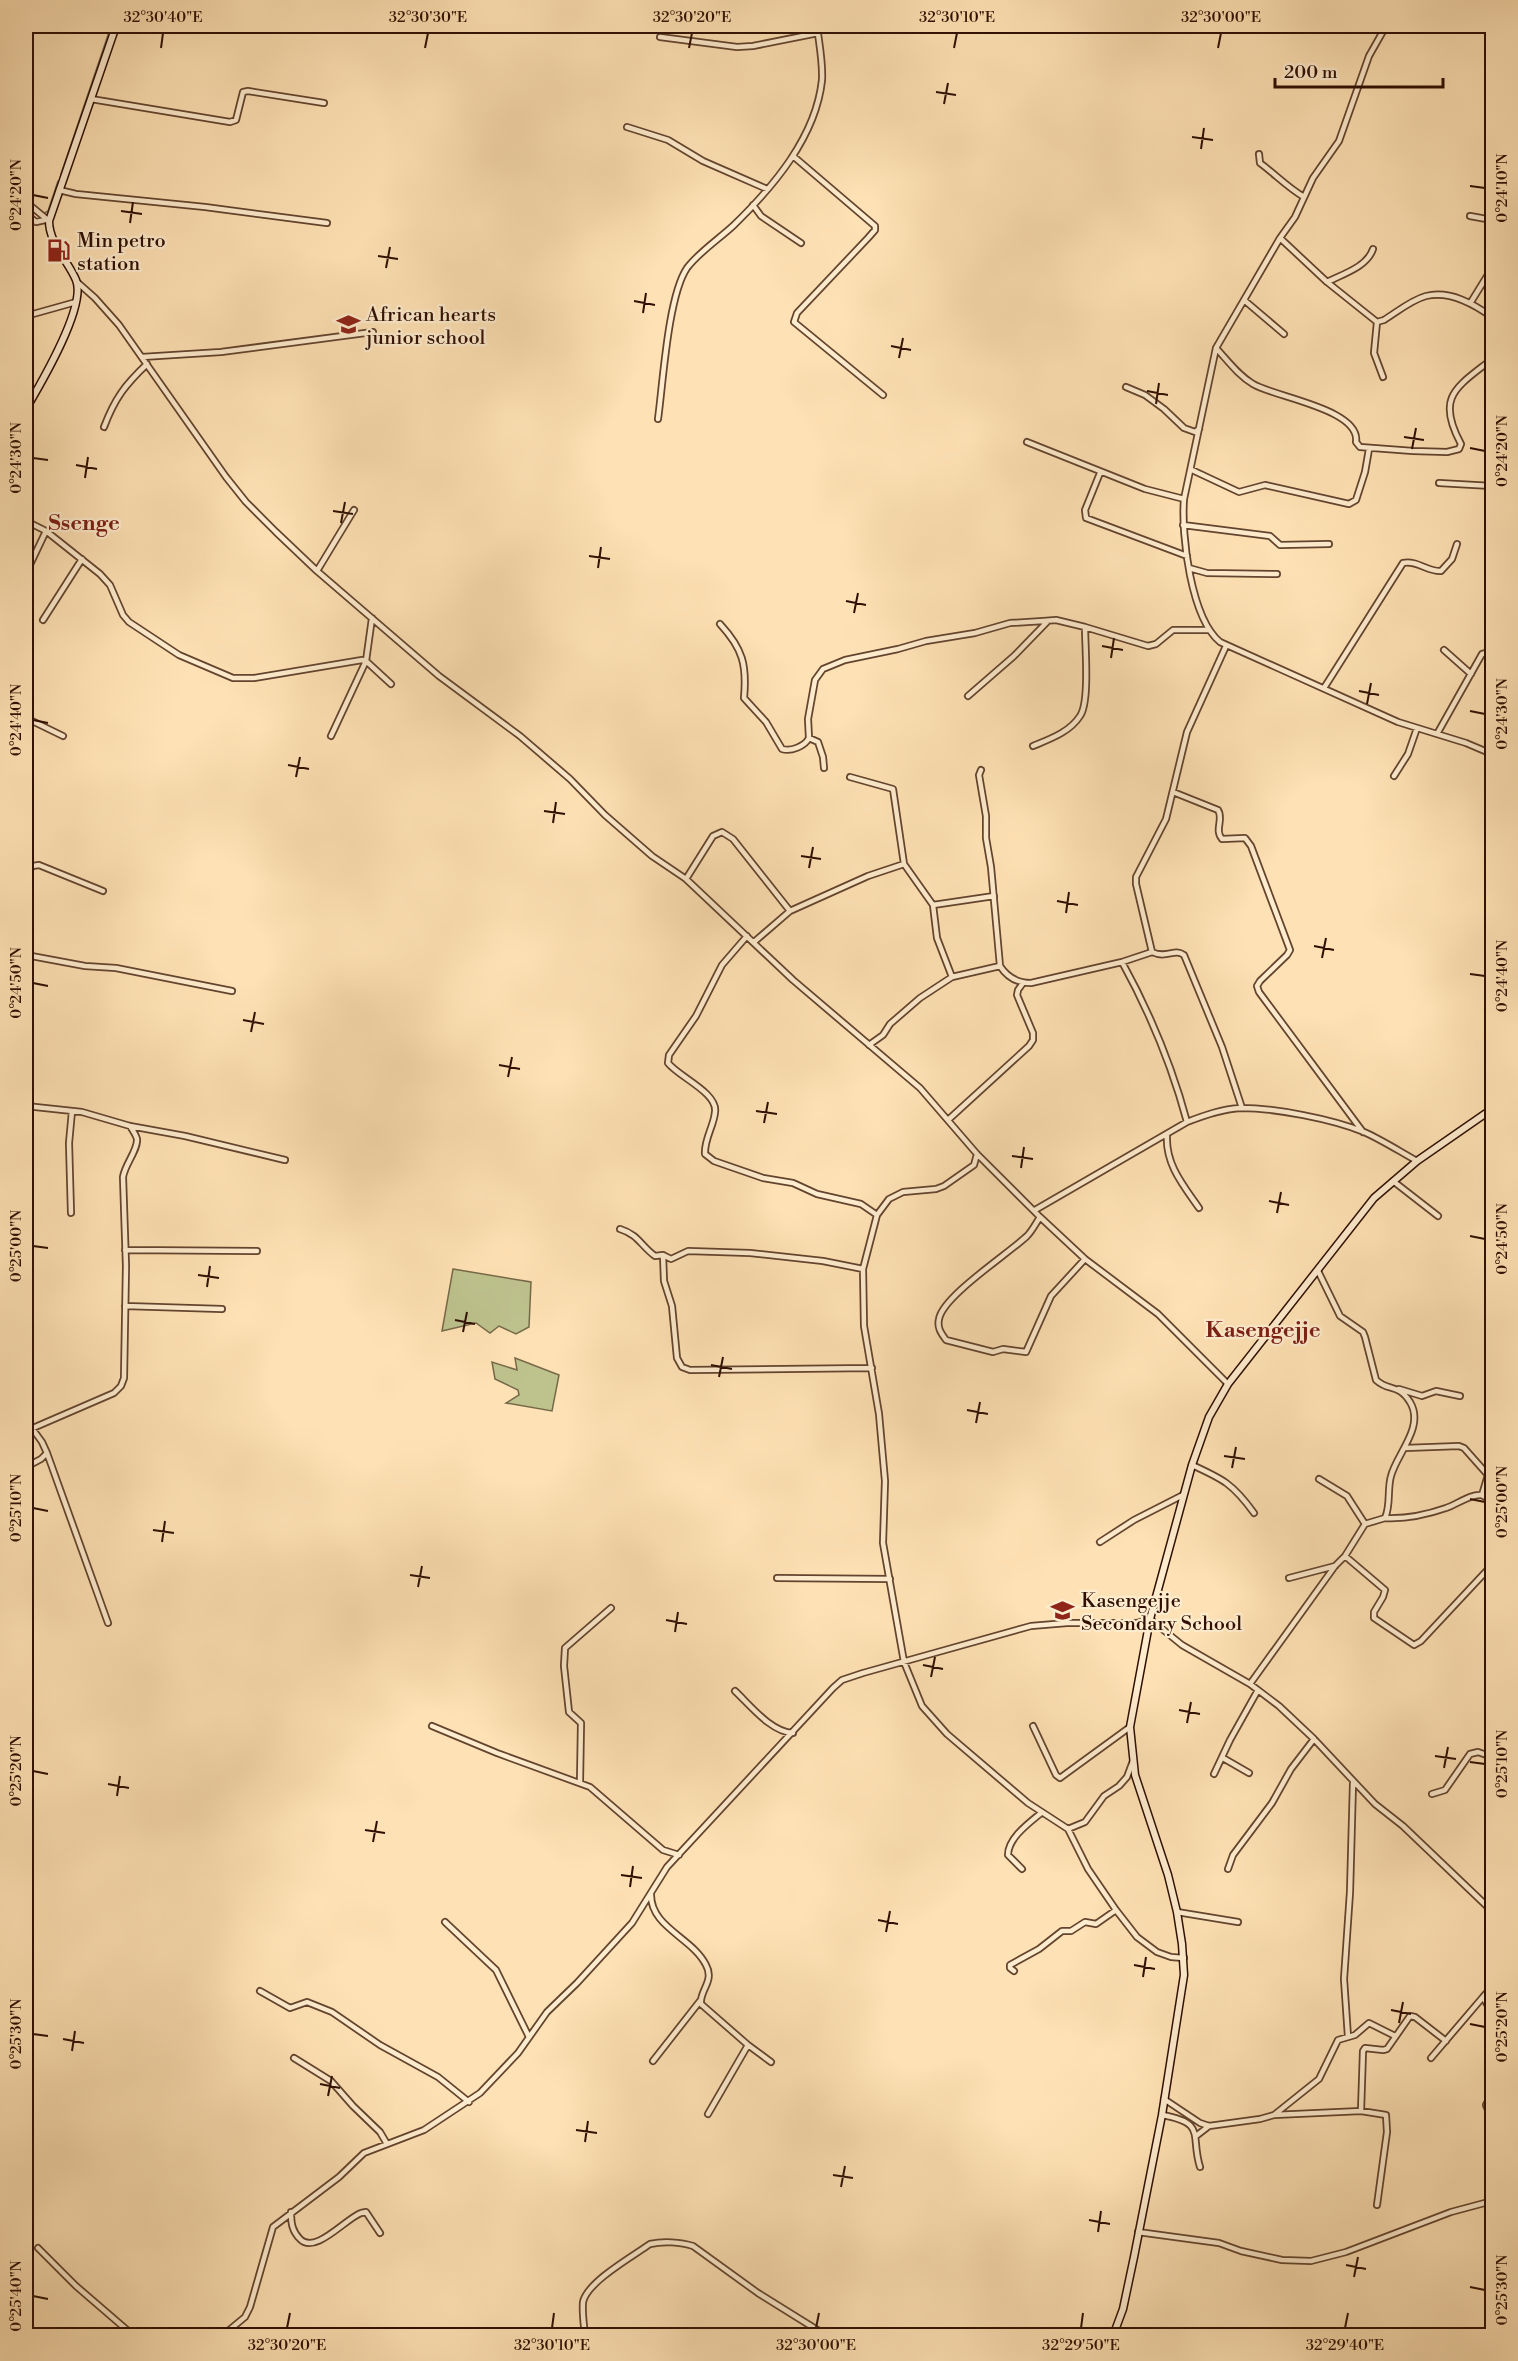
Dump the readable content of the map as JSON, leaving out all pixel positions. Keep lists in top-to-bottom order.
{
  "districts": ["Ssenge", "Kasengejje"],
  "places": {
    "fuel station": ["Min petro station"],
    "school or university": ["African hearts junior school", "Kasengejje Secondary School"]
  },
  "scale_bar": "200 m",
  "coordinates": [
    "32°30'40\"E",
    "32°30'30\"E",
    "32°30'20\"E",
    "32°30'10\"E",
    "32°30'00\"E",
    "0°24'10\"N",
    "0°24'20\"N",
    "0°24'30\"N",
    "0°24'40\"N",
    "0°24'50\"N",
    "0°25'00\"N",
    "0°25'10\"N",
    "0°25'20\"N",
    "0°25'30\"N",
    "0°25'40\"N",
    "32°29'50\"E",
    "32°29'40\"E"
  ]
}
